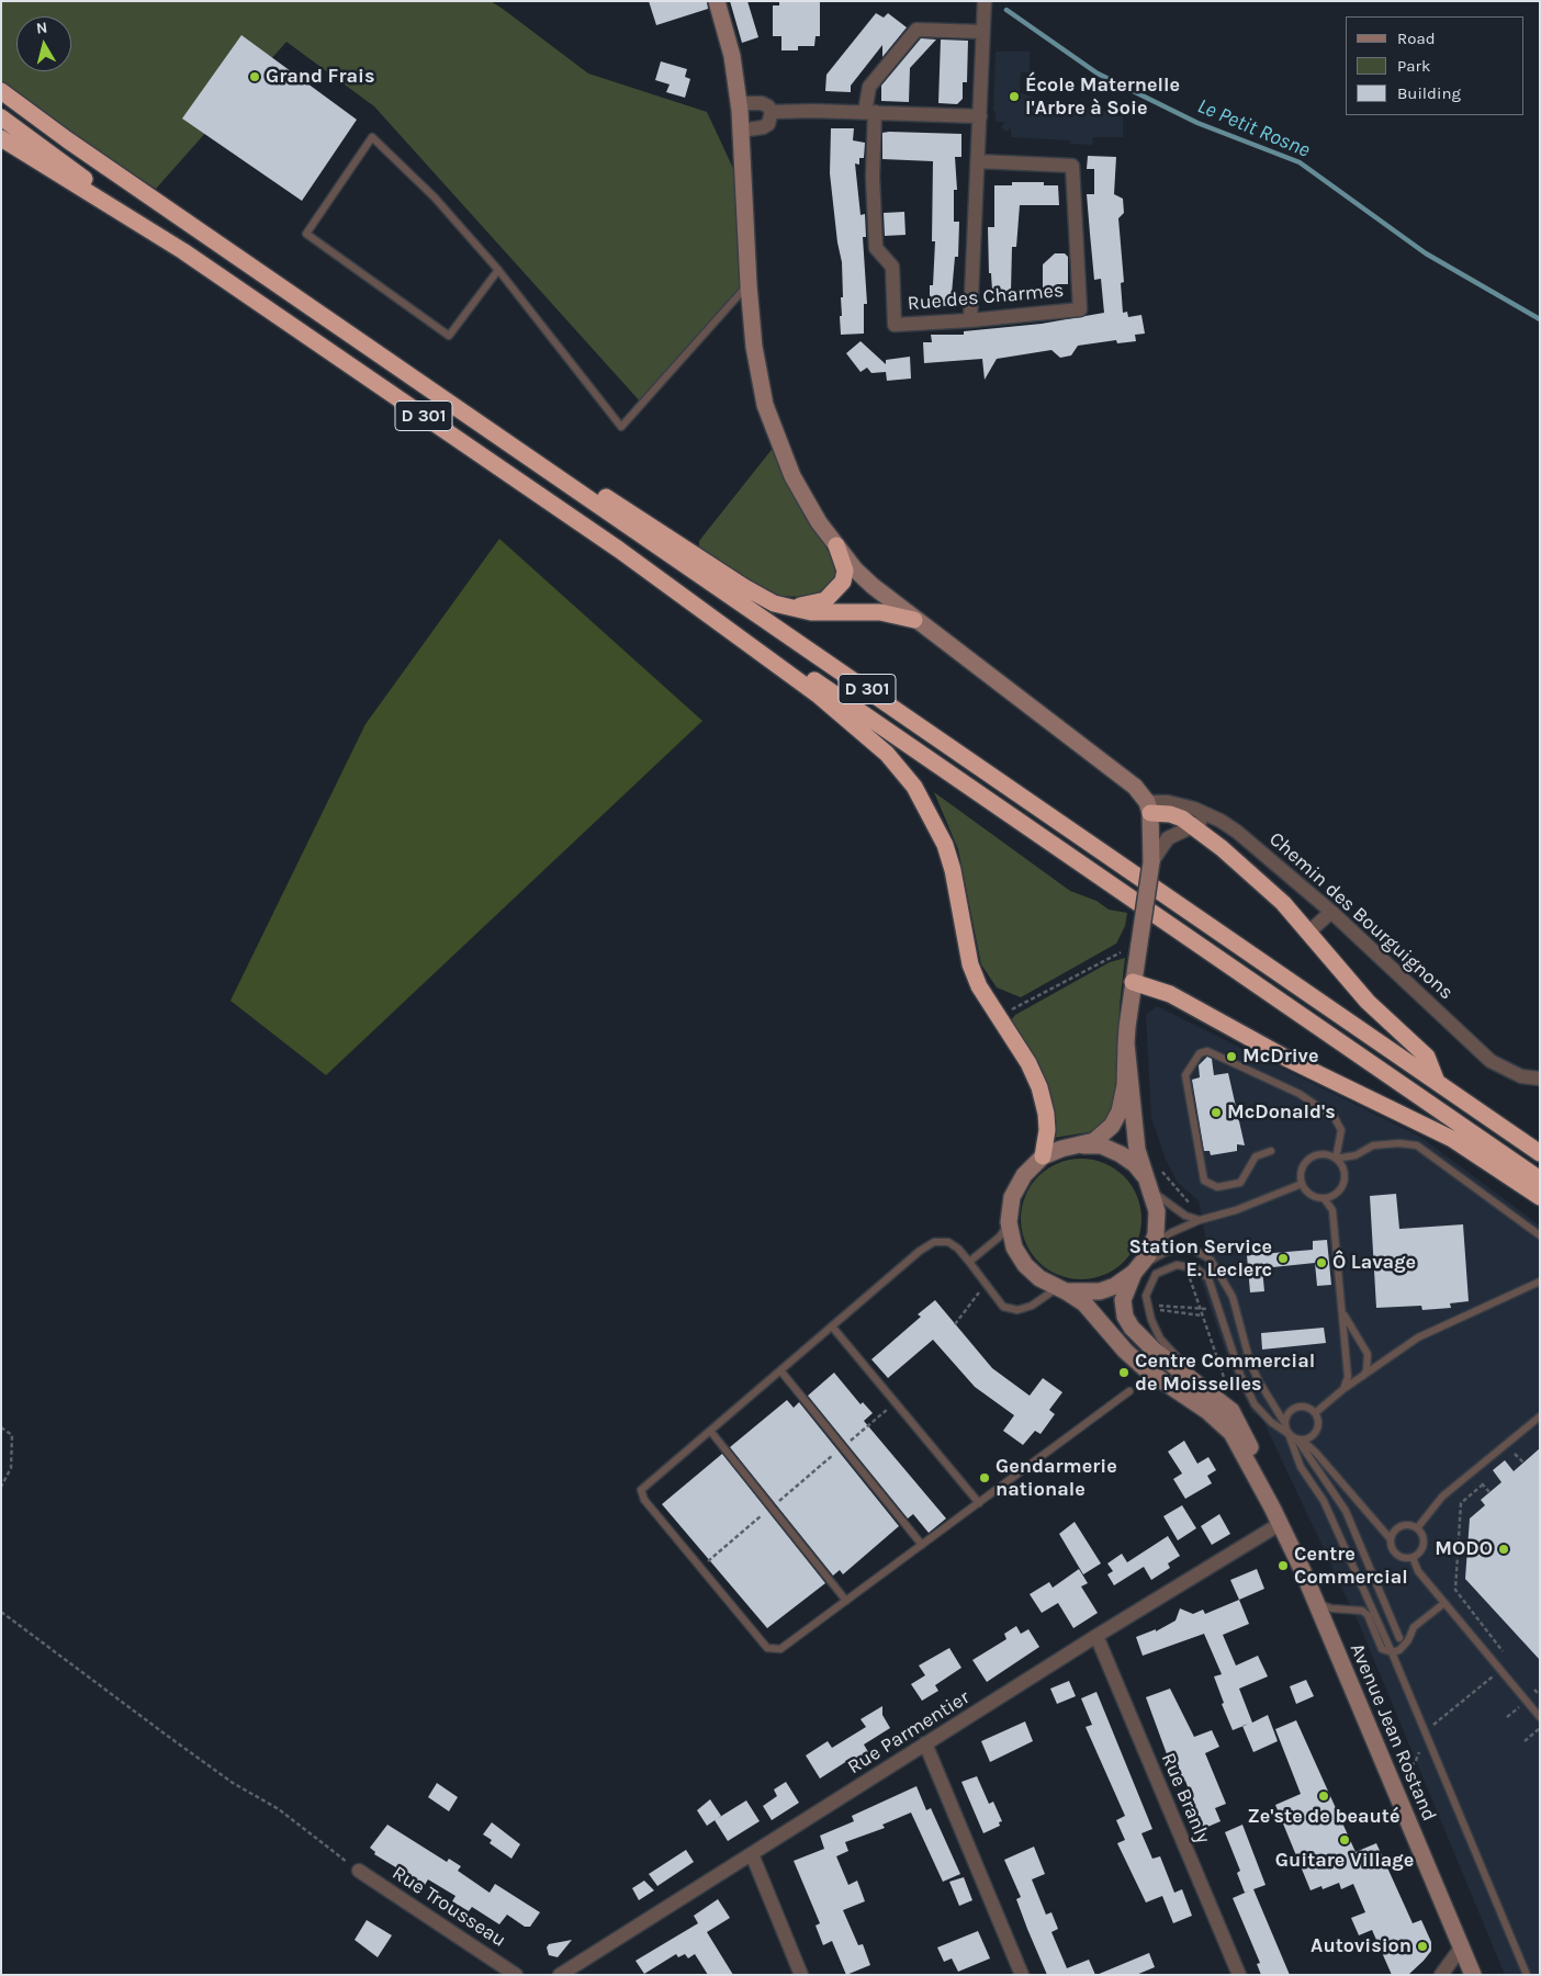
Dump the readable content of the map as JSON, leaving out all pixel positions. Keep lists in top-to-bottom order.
{
  "streets": {
    "highway": ["D 301"],
    "street": [
      "Rue des Charmes",
      "Chemin des Bourguignons",
      "Rue Parmentier",
      "Avenue Jean Rostand",
      "Rue Branly",
      "Rue Trousseau"
    ]
  },
  "crossings": [
    ["Rue Parmentier", "Avenue Jean Rostand"],
    ["Rue Parmentier", "Rue Branly"]
  ],
  "water": ["Le Petit Rosne"],
  "places": [
    "Grand Frais",
    "École Maternelle l'Arbre à Soie",
    "McDrive",
    "McDonald's",
    "Station Service E. Leclerc",
    "Ô Lavage",
    "Centre Commercial de Moisselles",
    "Gendarmerie nationale",
    "MODO",
    "Centre Commercial",
    "Ze'ste de beauté",
    "Guitare Village",
    "Autovision"
  ],
  "legend": ["Road", "Park", "Building"],
  "north": "top"
}
